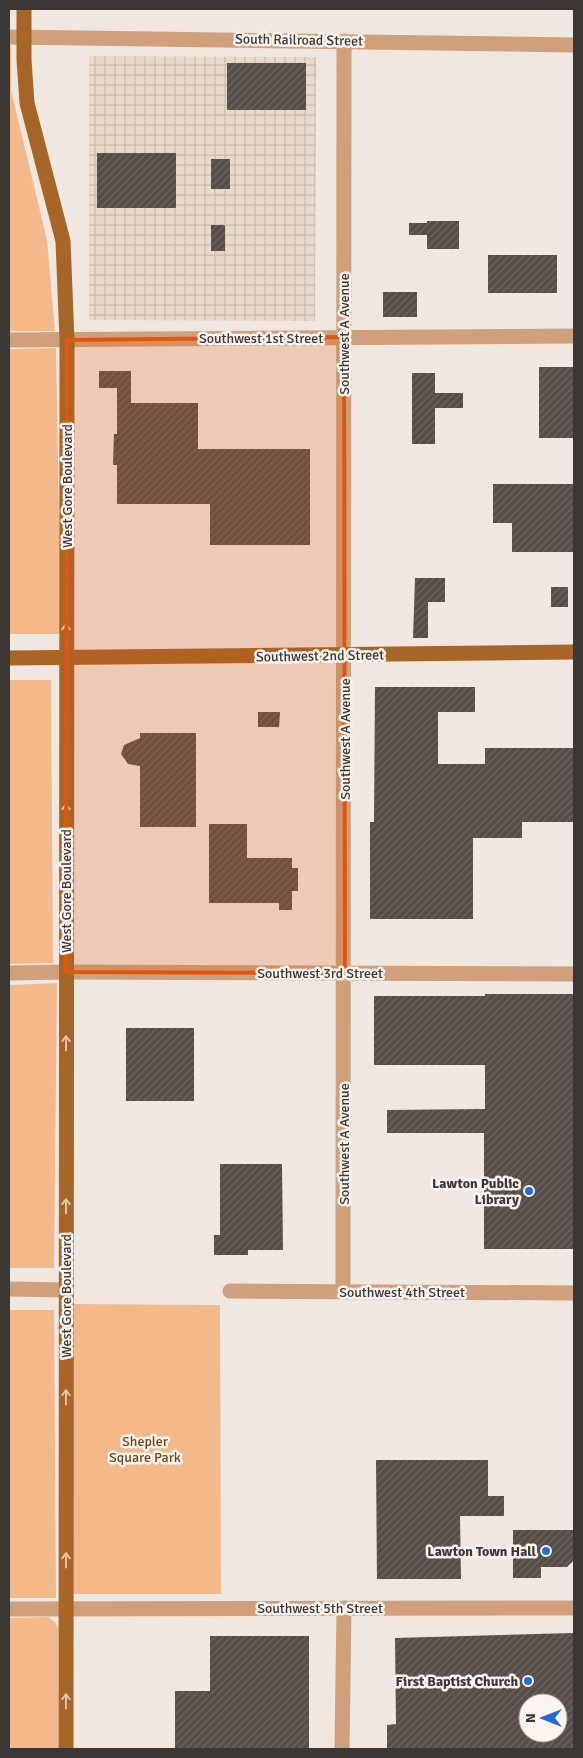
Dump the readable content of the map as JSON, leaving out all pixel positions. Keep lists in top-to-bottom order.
{
  "streets": {
    "main road": ["West Gore Boulevard", "Southwest 2nd Street"],
    "street": [
      "South Railroad Street",
      "Southwest A Avenue",
      "Southwest 1st Street",
      "Southwest 3rd Street",
      "Southwest 4th Street",
      "Southwest 5th Street"
    ]
  },
  "crossings": [
    ["South Railroad Street", "Southwest A Avenue"],
    ["South Railroad Street", "West Gore Boulevard"],
    ["Southwest A Avenue", "Southwest 1st Street"],
    ["Southwest A Avenue", "Southwest 2nd Street"],
    ["Southwest A Avenue", "Southwest 3rd Street"],
    ["Southwest A Avenue", "Southwest 4th Street"],
    ["Southwest 1st Street", "West Gore Boulevard"],
    ["West Gore Boulevard", "Southwest 2nd Street"],
    ["West Gore Boulevard", "Southwest 3rd Street"],
    ["West Gore Boulevard", "Southwest 5th Street"]
  ],
  "one_way": ["West Gore Boulevard"],
  "parks": ["Shepler Square Park"],
  "places": ["Lawton Public Library", "Lawton Town Hall", "First Baptist Church"],
  "north": "left"
}
